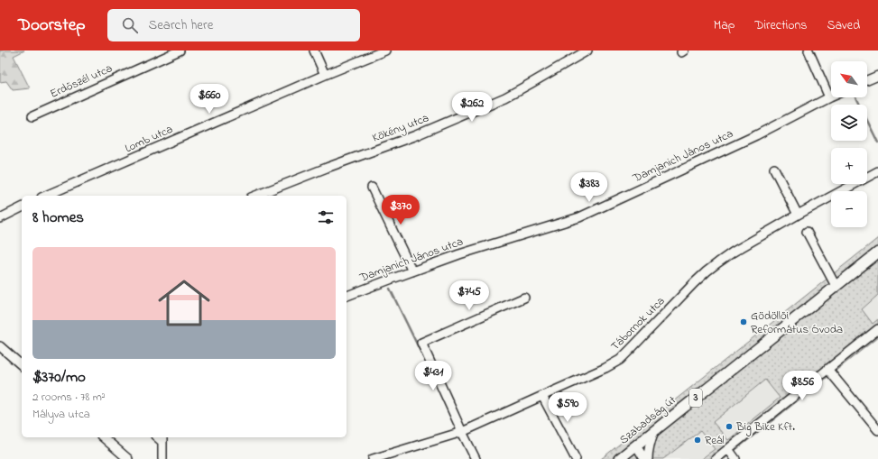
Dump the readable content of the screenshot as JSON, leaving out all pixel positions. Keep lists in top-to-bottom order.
{
  "streets": {
    "main road": ["3", "Szabadság út"],
    "street": [
      "Erdőszél utca",
      "Kökény utca",
      "Lomb utca",
      "Damjanich János utca",
      "Tábornok utca"
    ]
  },
  "places": ["Gödöllői Református Óvoda", "Big Bike Kft.", "Reál"],
  "north": "top left",
  "page": {
    "header": "Doorstep",
    "search": "Search here",
    "nav": ["Map", "Directions", "Saved"],
    "map_buttons": ["+", "−"],
    "price": [
      "$660",
      "$262",
      "$383",
      "$370",
      "$745",
      "$431",
      "$856",
      "$590"
    ],
    "heading": "8 homes",
    "list": [
      {
        "name": "$370/mo",
        "note": "2 rooms · 78 m² · Mályva utca"
      }
    ]
  }
}
